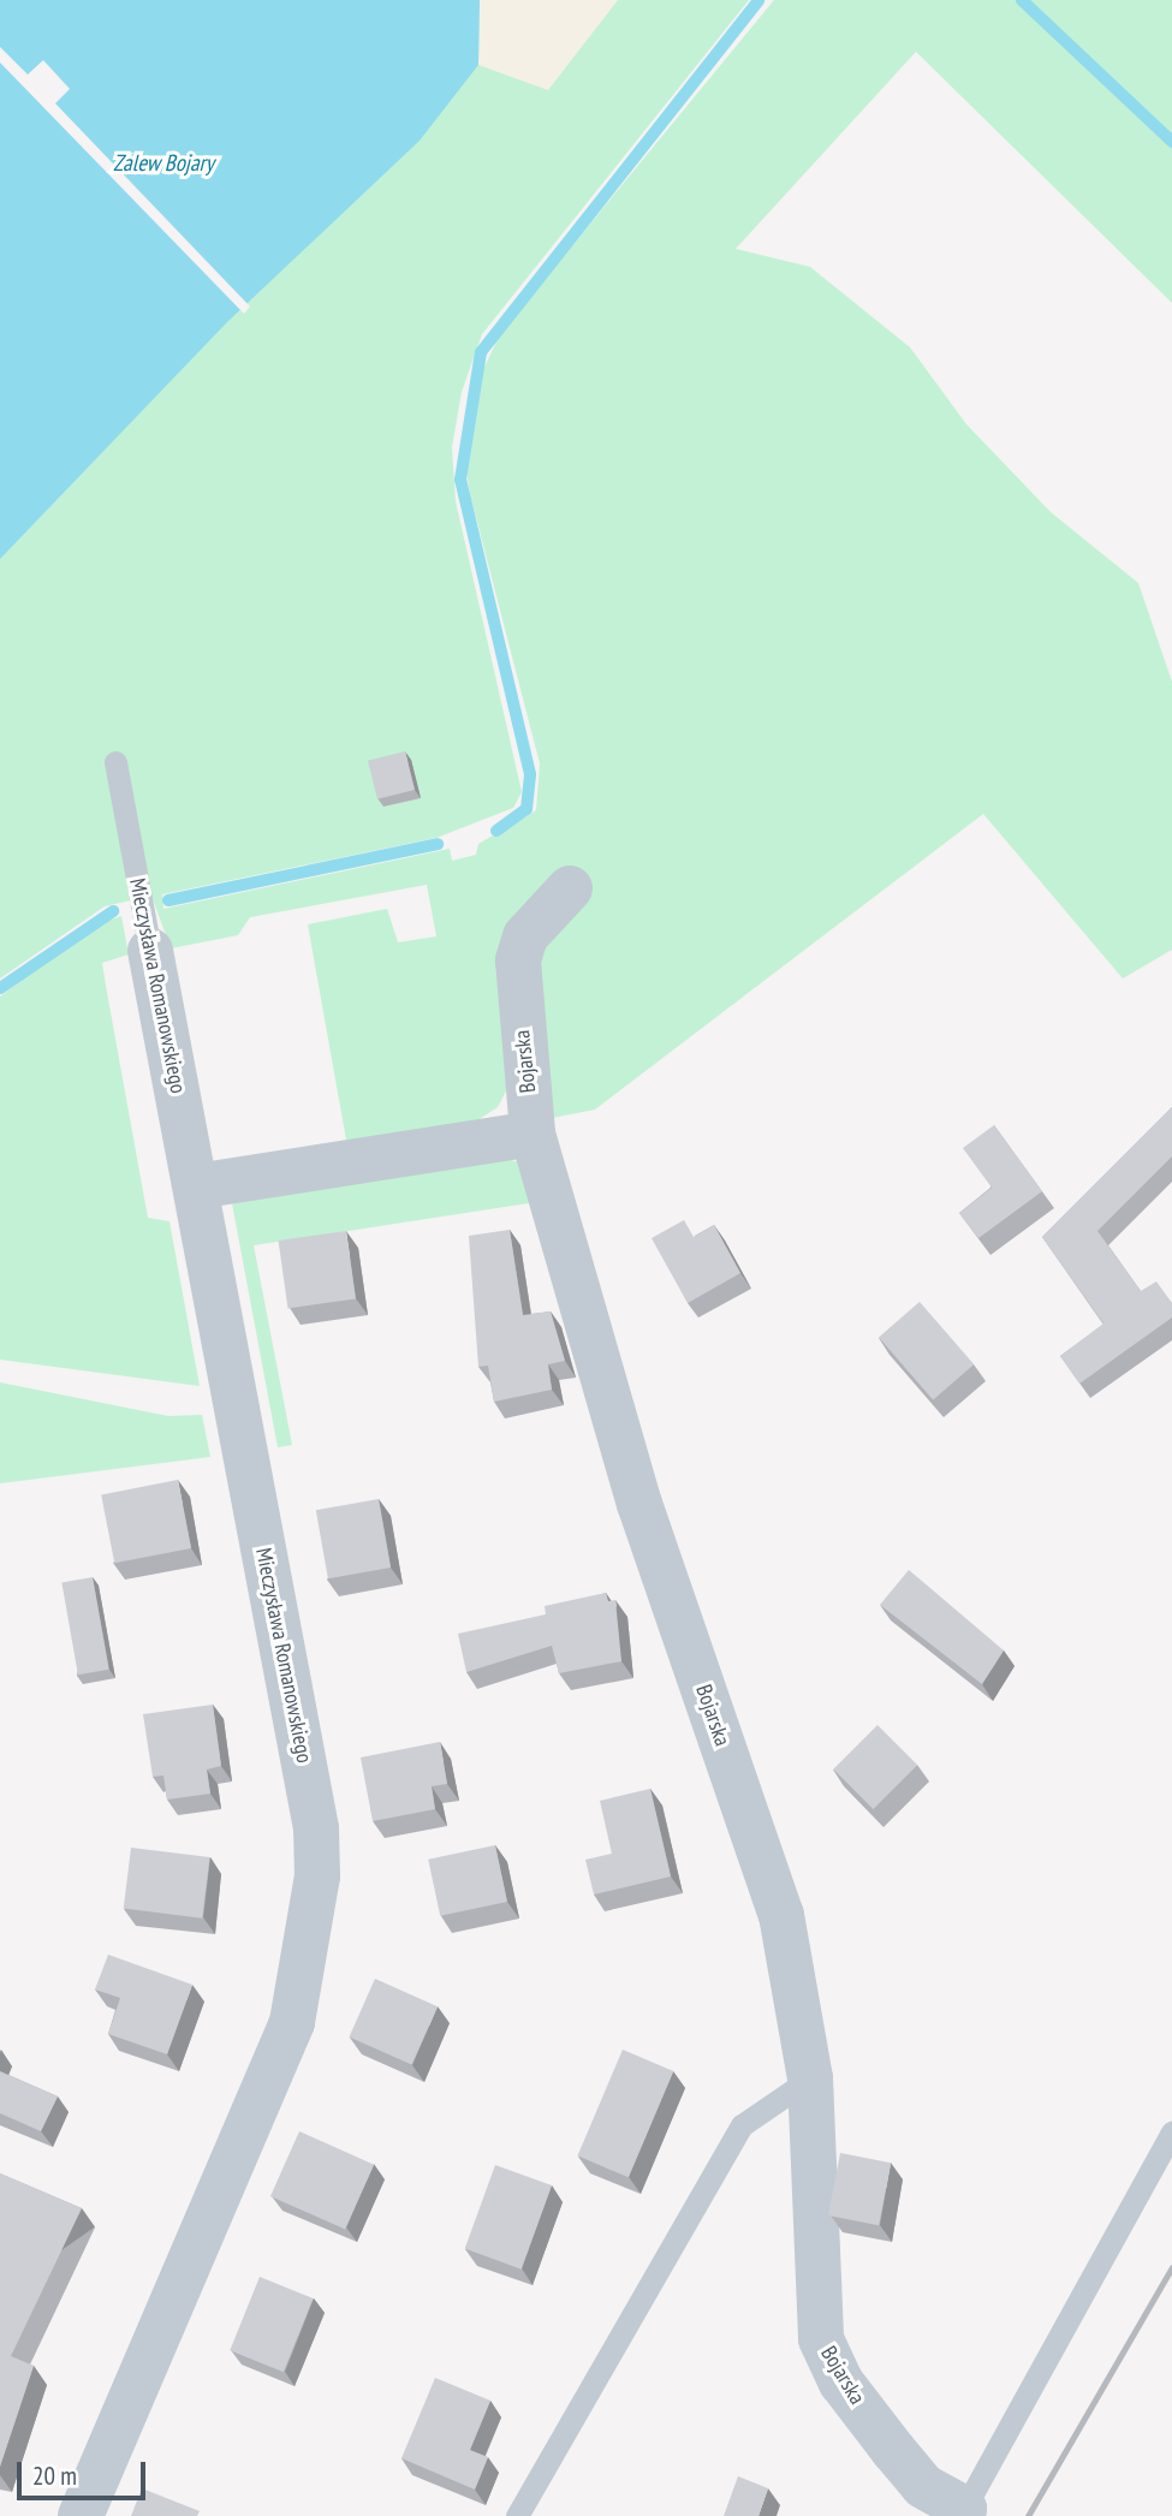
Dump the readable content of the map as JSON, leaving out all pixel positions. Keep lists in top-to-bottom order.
{
  "streets": {
    "street": ["Mieczysława Romanowskiego", "Bojarska"]
  },
  "water": ["Zalew Bojary"],
  "scale_bar": "20 m"
}
